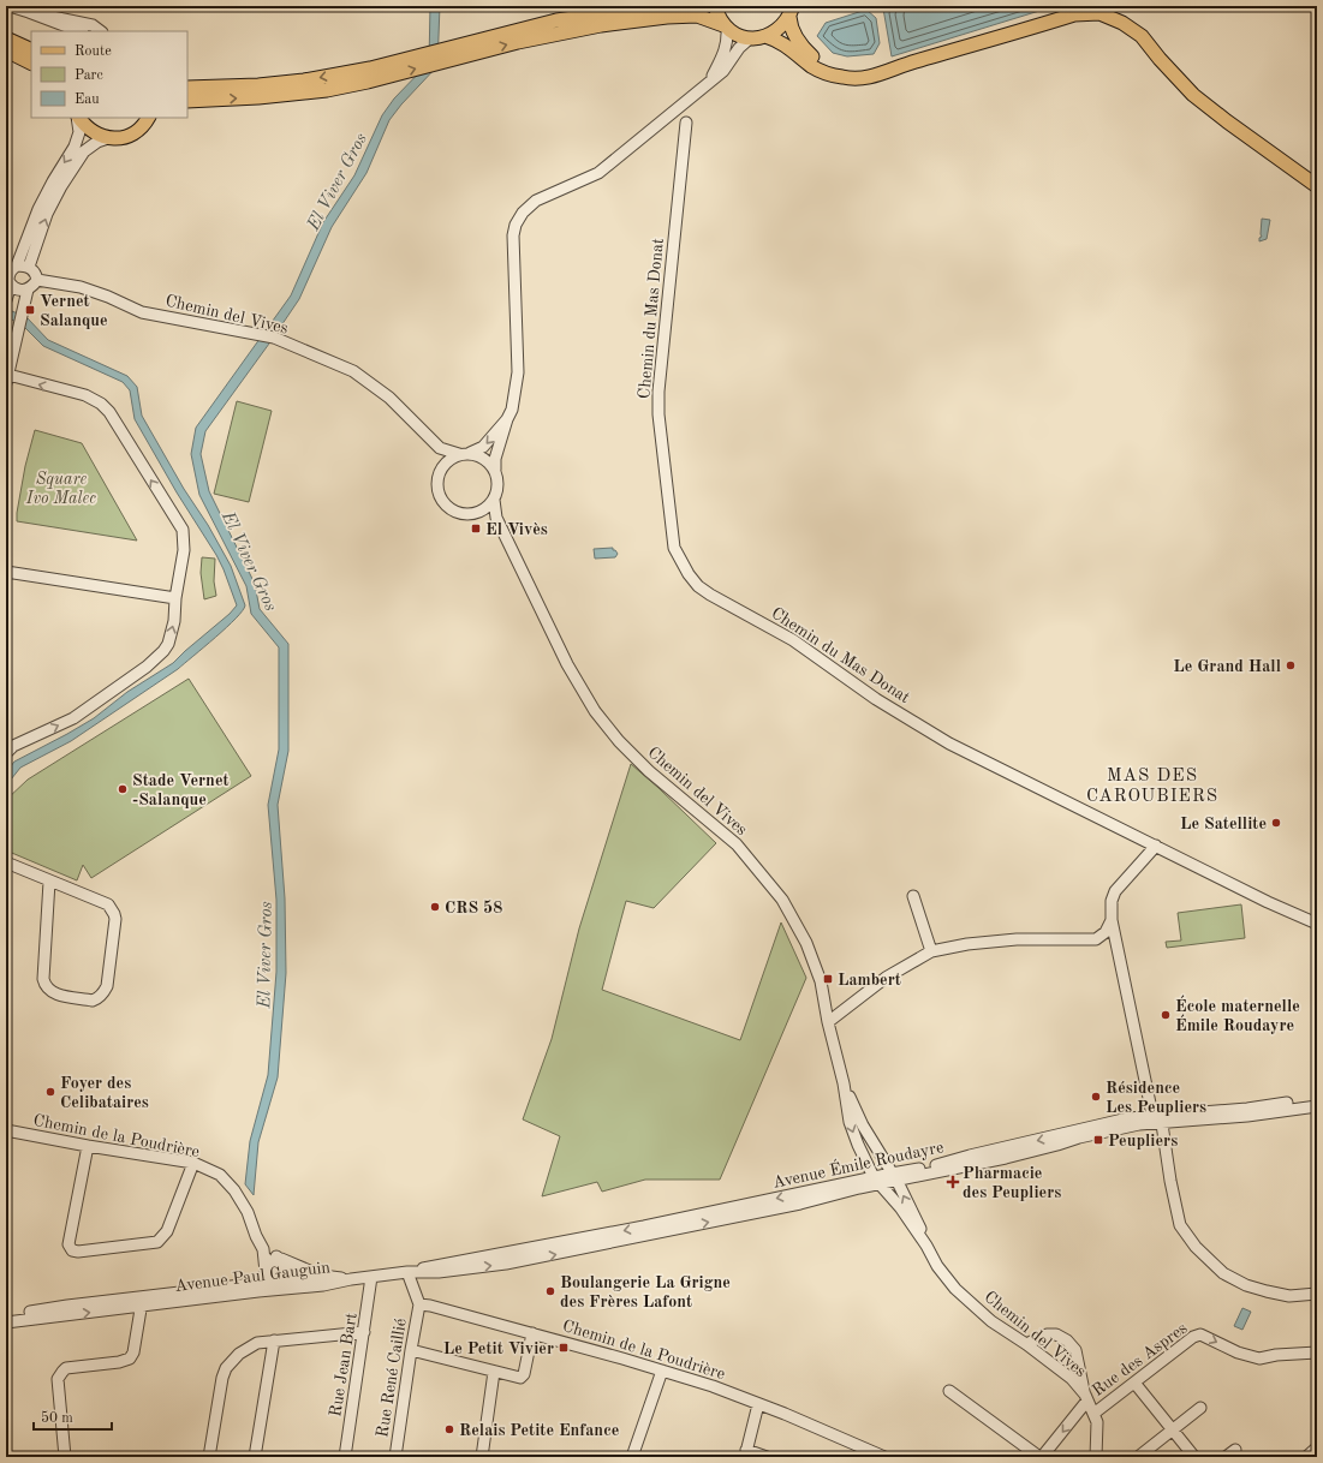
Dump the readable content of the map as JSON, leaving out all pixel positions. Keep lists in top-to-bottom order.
{
  "streets": {
    "street": [
      "Chemin del Vives",
      "Chemin du Mas Donat",
      "Chemin de la Poudrière",
      "Avenue Émile Roudayre",
      "Avenue Paul Gauguin",
      "Rue des Aspres",
      "Rue Jean Bart",
      "Rue René Caillié"
    ]
  },
  "crossings": [
    ["Chemin del Vives", "Avenue Émile Roudayre"],
    ["Chemin del Vives", "Rue des Aspres"],
    ["Chemin de la Poudrière", "Avenue Paul Gauguin"],
    ["Chemin de la Poudrière", "Rue René Caillié"],
    ["Avenue Émile Roudayre", "Avenue Paul Gauguin"],
    ["Avenue Émile Roudayre", "Rue Jean Bart"]
  ],
  "one_way": ["Rue des Aspres"],
  "districts": ["MAS DES CAROUBIERS"],
  "water": ["El Viver Gros"],
  "parks": ["Square Ivo Malec"],
  "places": {
    "transit": [
      "Vernet Salanque",
      "El Vivès",
      "Lambert",
      "Peupliers",
      "Le Petit Vivier"
    ],
    "other": [
      "Le Grand Hall",
      "Stade Vernet -Salanque",
      "Le Satellite",
      "CRS 58",
      "École maternelle Émile Roudayre",
      "Foyer des Celibataires",
      "Résidence Les Peupliers",
      "Boulangerie La Grigne des Frères Lafont",
      "Relais Petite Enfance"
    ],
    "health": ["Pharmacie des Peupliers"]
  },
  "legend": ["Route", "Parc", "Eau"],
  "scale_bar": "50 m"
}
